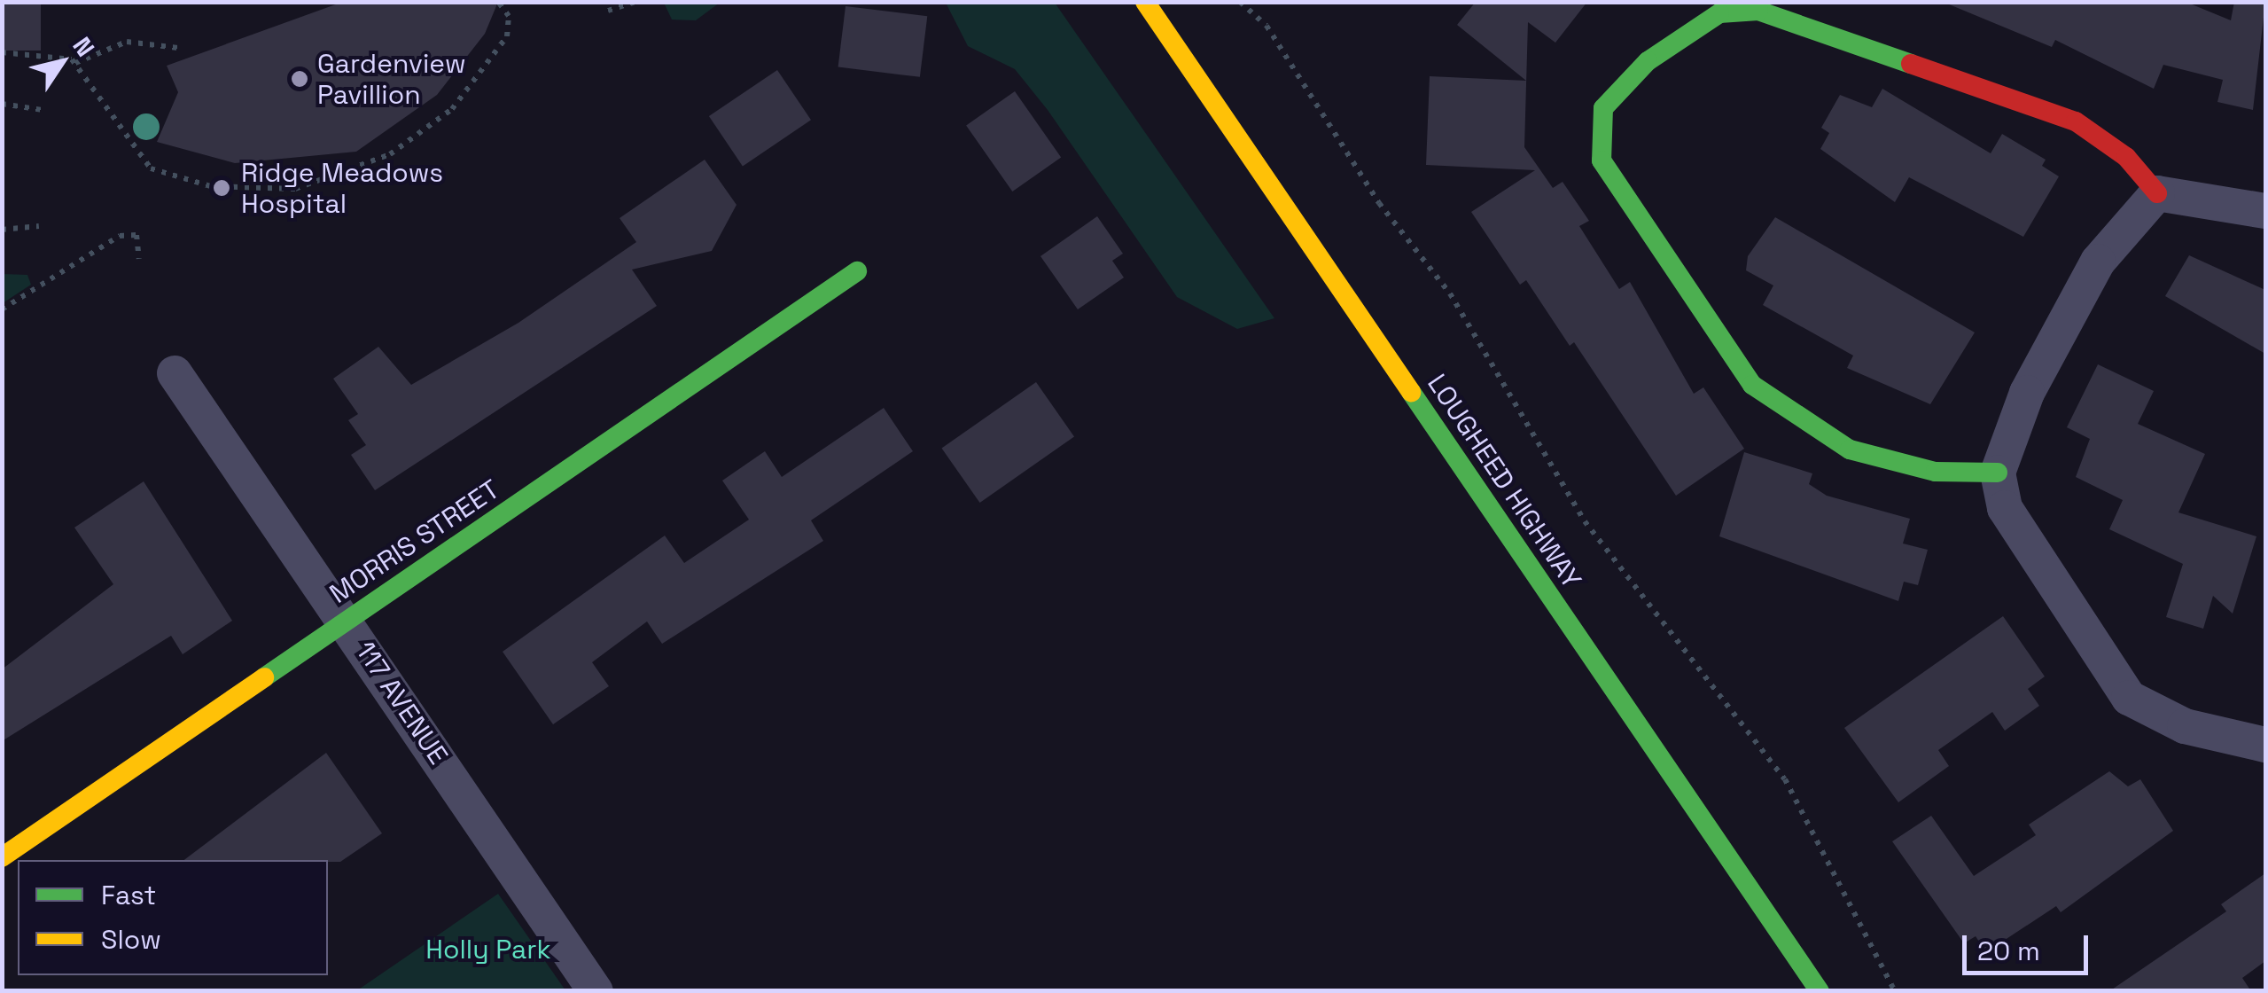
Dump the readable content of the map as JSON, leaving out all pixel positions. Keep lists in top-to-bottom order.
{
  "streets": {
    "main road": ["LOUGHEED HIGHWAY", "MORRIS STREET"],
    "street": ["117 AVENUE"]
  },
  "crossings": [
    ["MORRIS STREET", "117 AVENUE"]
  ],
  "parks": ["Holly Park"],
  "places": ["Gardenview Pavillion", "Ridge Meadows Hospital"],
  "legend": ["Fast", "Slow"],
  "scale_bar": "20 m",
  "north": "top right"
}
